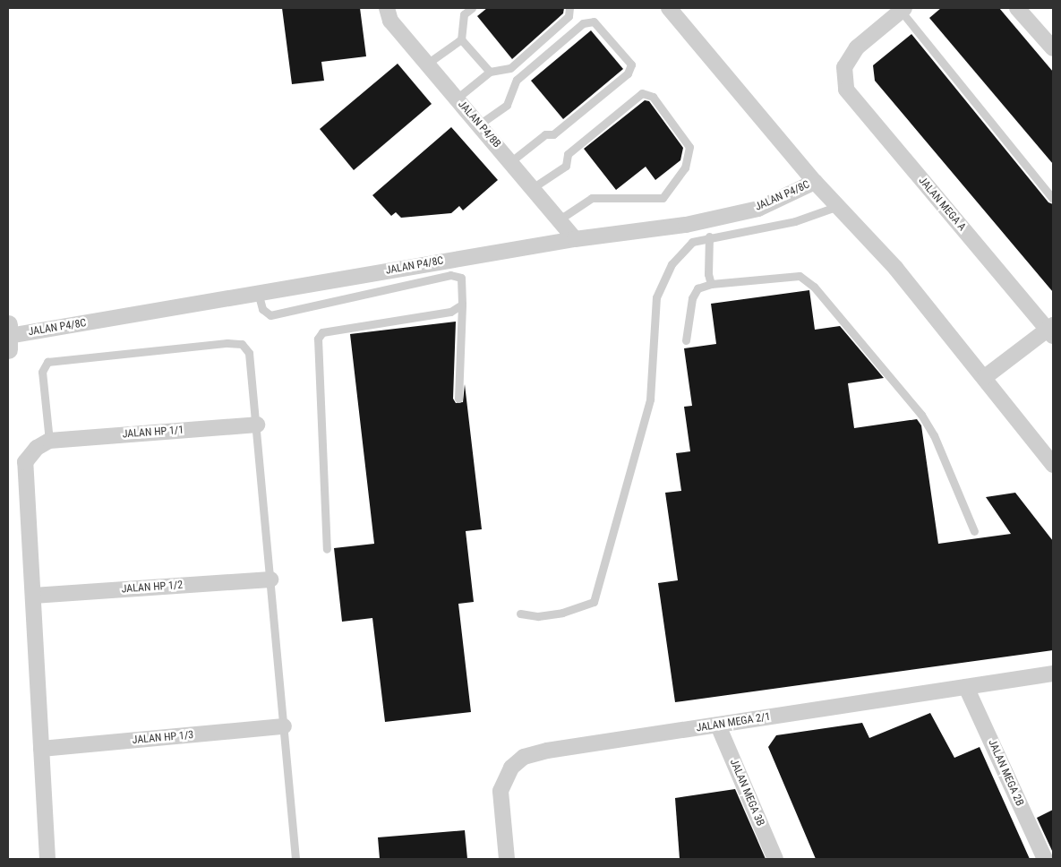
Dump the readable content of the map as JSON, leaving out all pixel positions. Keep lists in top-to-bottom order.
{
  "streets": {
    "street": [
      "JALAN P4/8B",
      "JALAN P4/8C",
      "JALAN MEGA A",
      "JALAN HP 1/1",
      "JALAN HP 1/2",
      "JALAN MEGA 2/1",
      "JALAN HP 1/3",
      "JALAN MEGA 2B",
      "JALAN MEGA 3B"
    ]
  },
  "crossings": [
    ["JALAN P4/8B", "JALAN P4/8C"],
    ["JALAN MEGA 2/1", "JALAN MEGA 2B"],
    ["JALAN MEGA 2/1", "JALAN MEGA 3B"]
  ]
}
